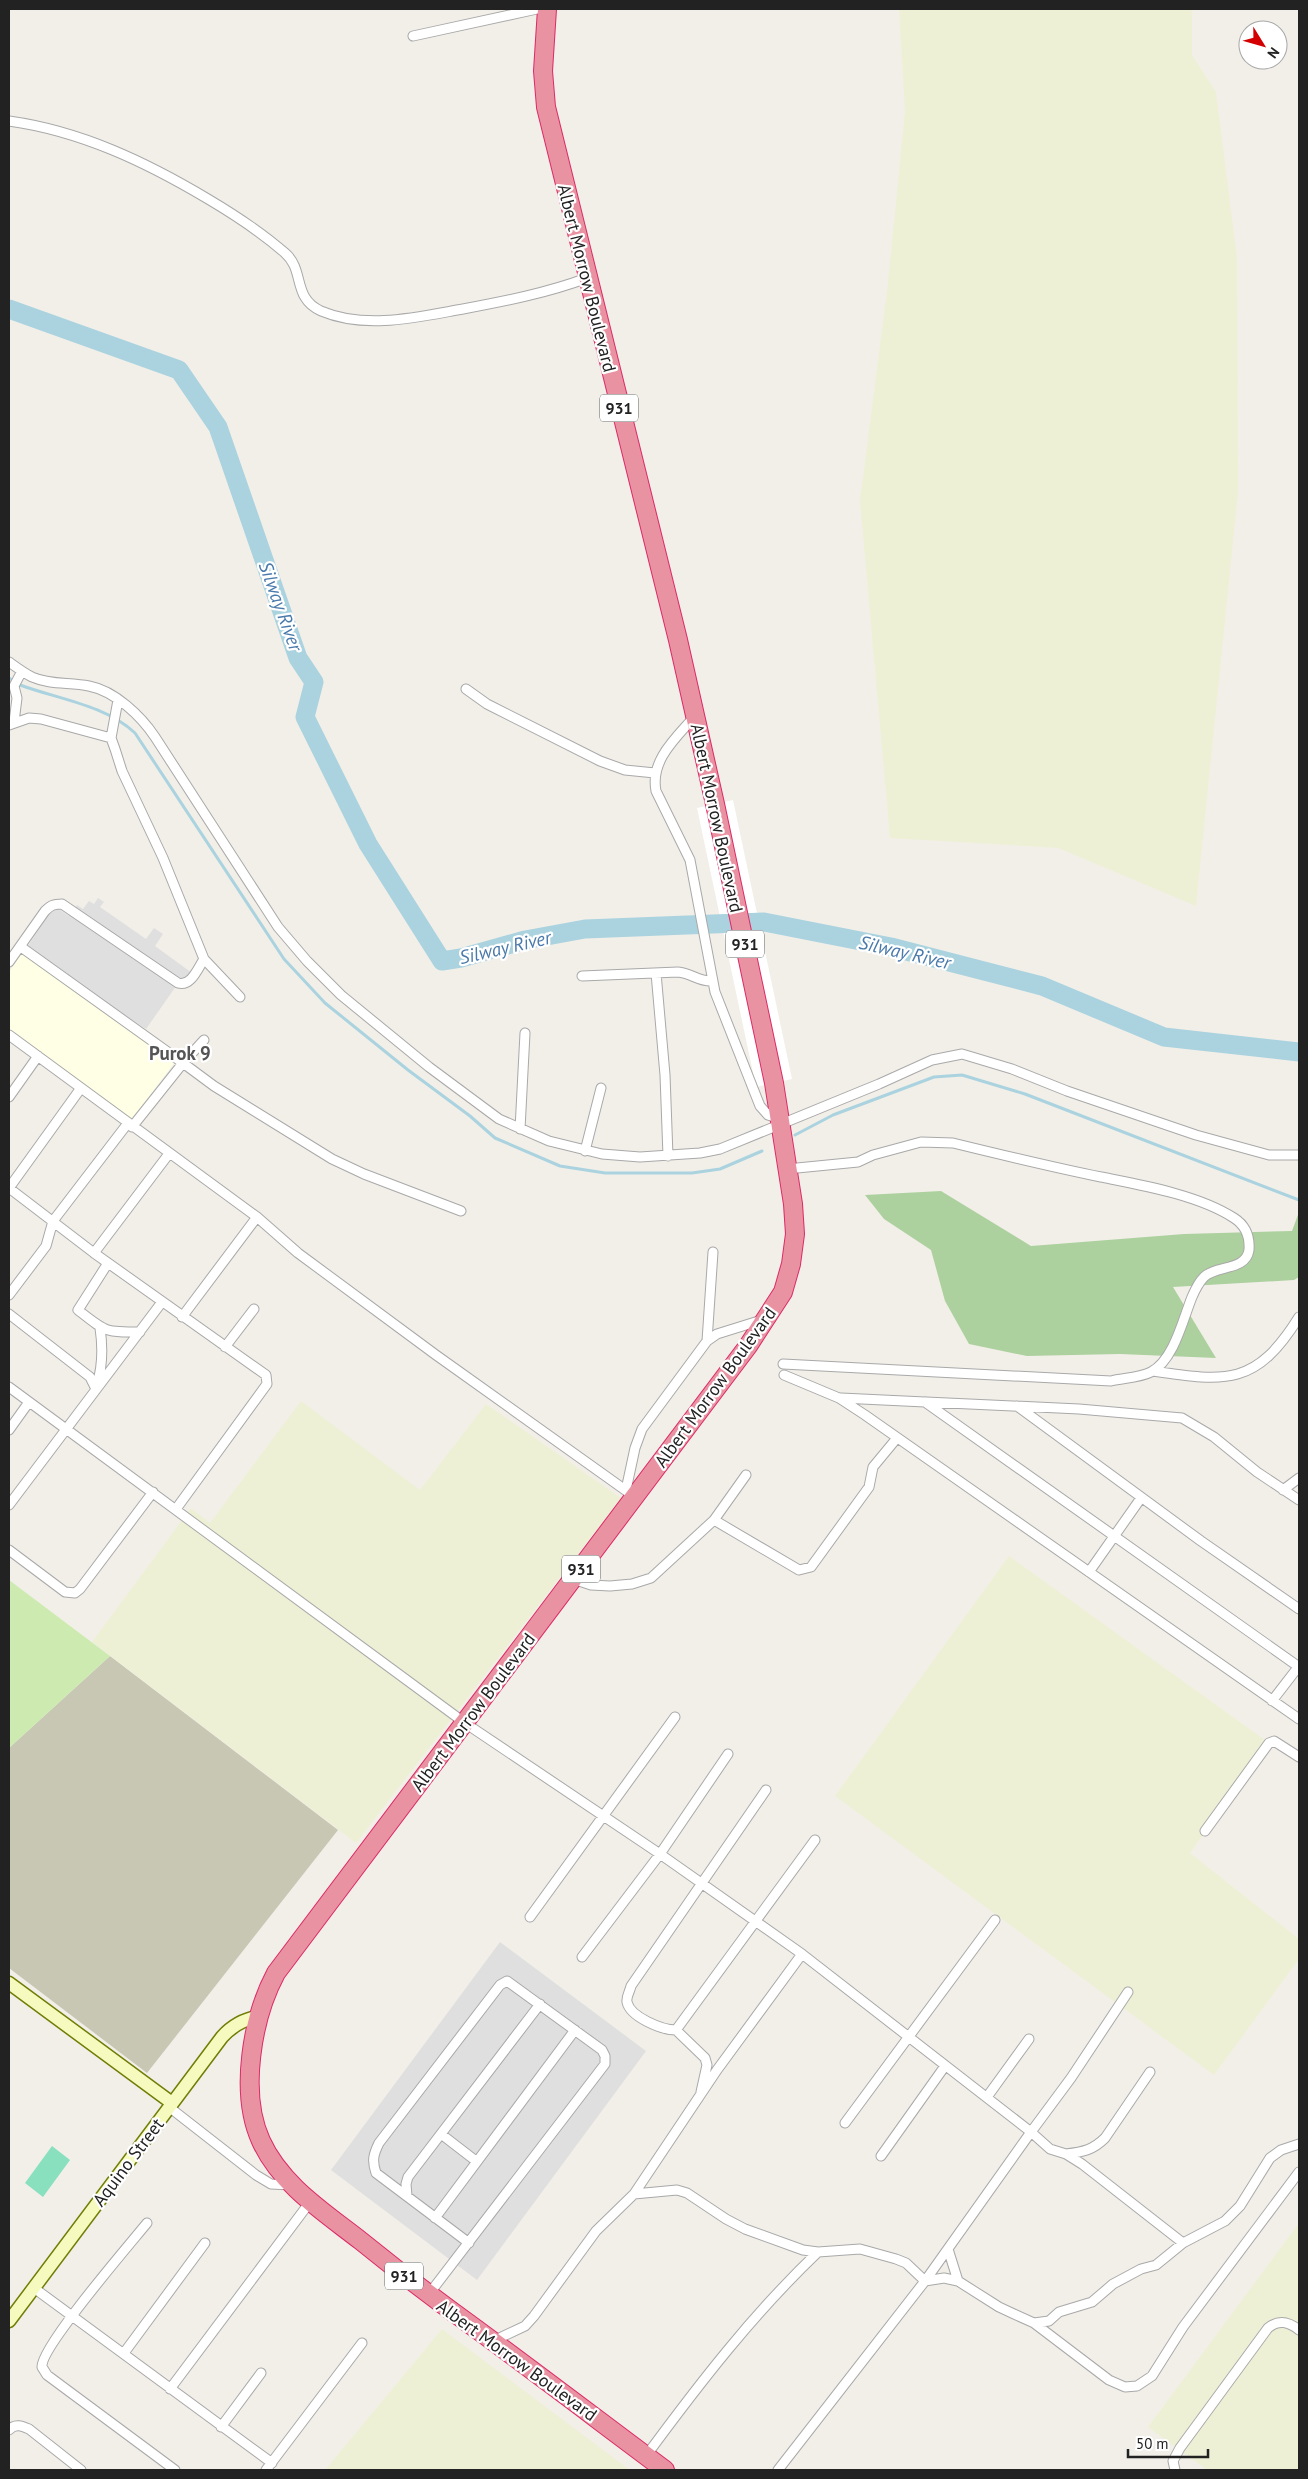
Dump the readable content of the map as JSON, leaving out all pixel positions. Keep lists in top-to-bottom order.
{
  "streets": {
    "highway": ["Albert Morrow Boulevard", "931"],
    "main road": ["Aquino Street"]
  },
  "crossings": [
    ["Albert Morrow Boulevard", "Aquino Street"]
  ],
  "districts": ["Purok 9"],
  "water": ["Silway River"],
  "scale_bar": "50 m",
  "north": "bottom right"
}
